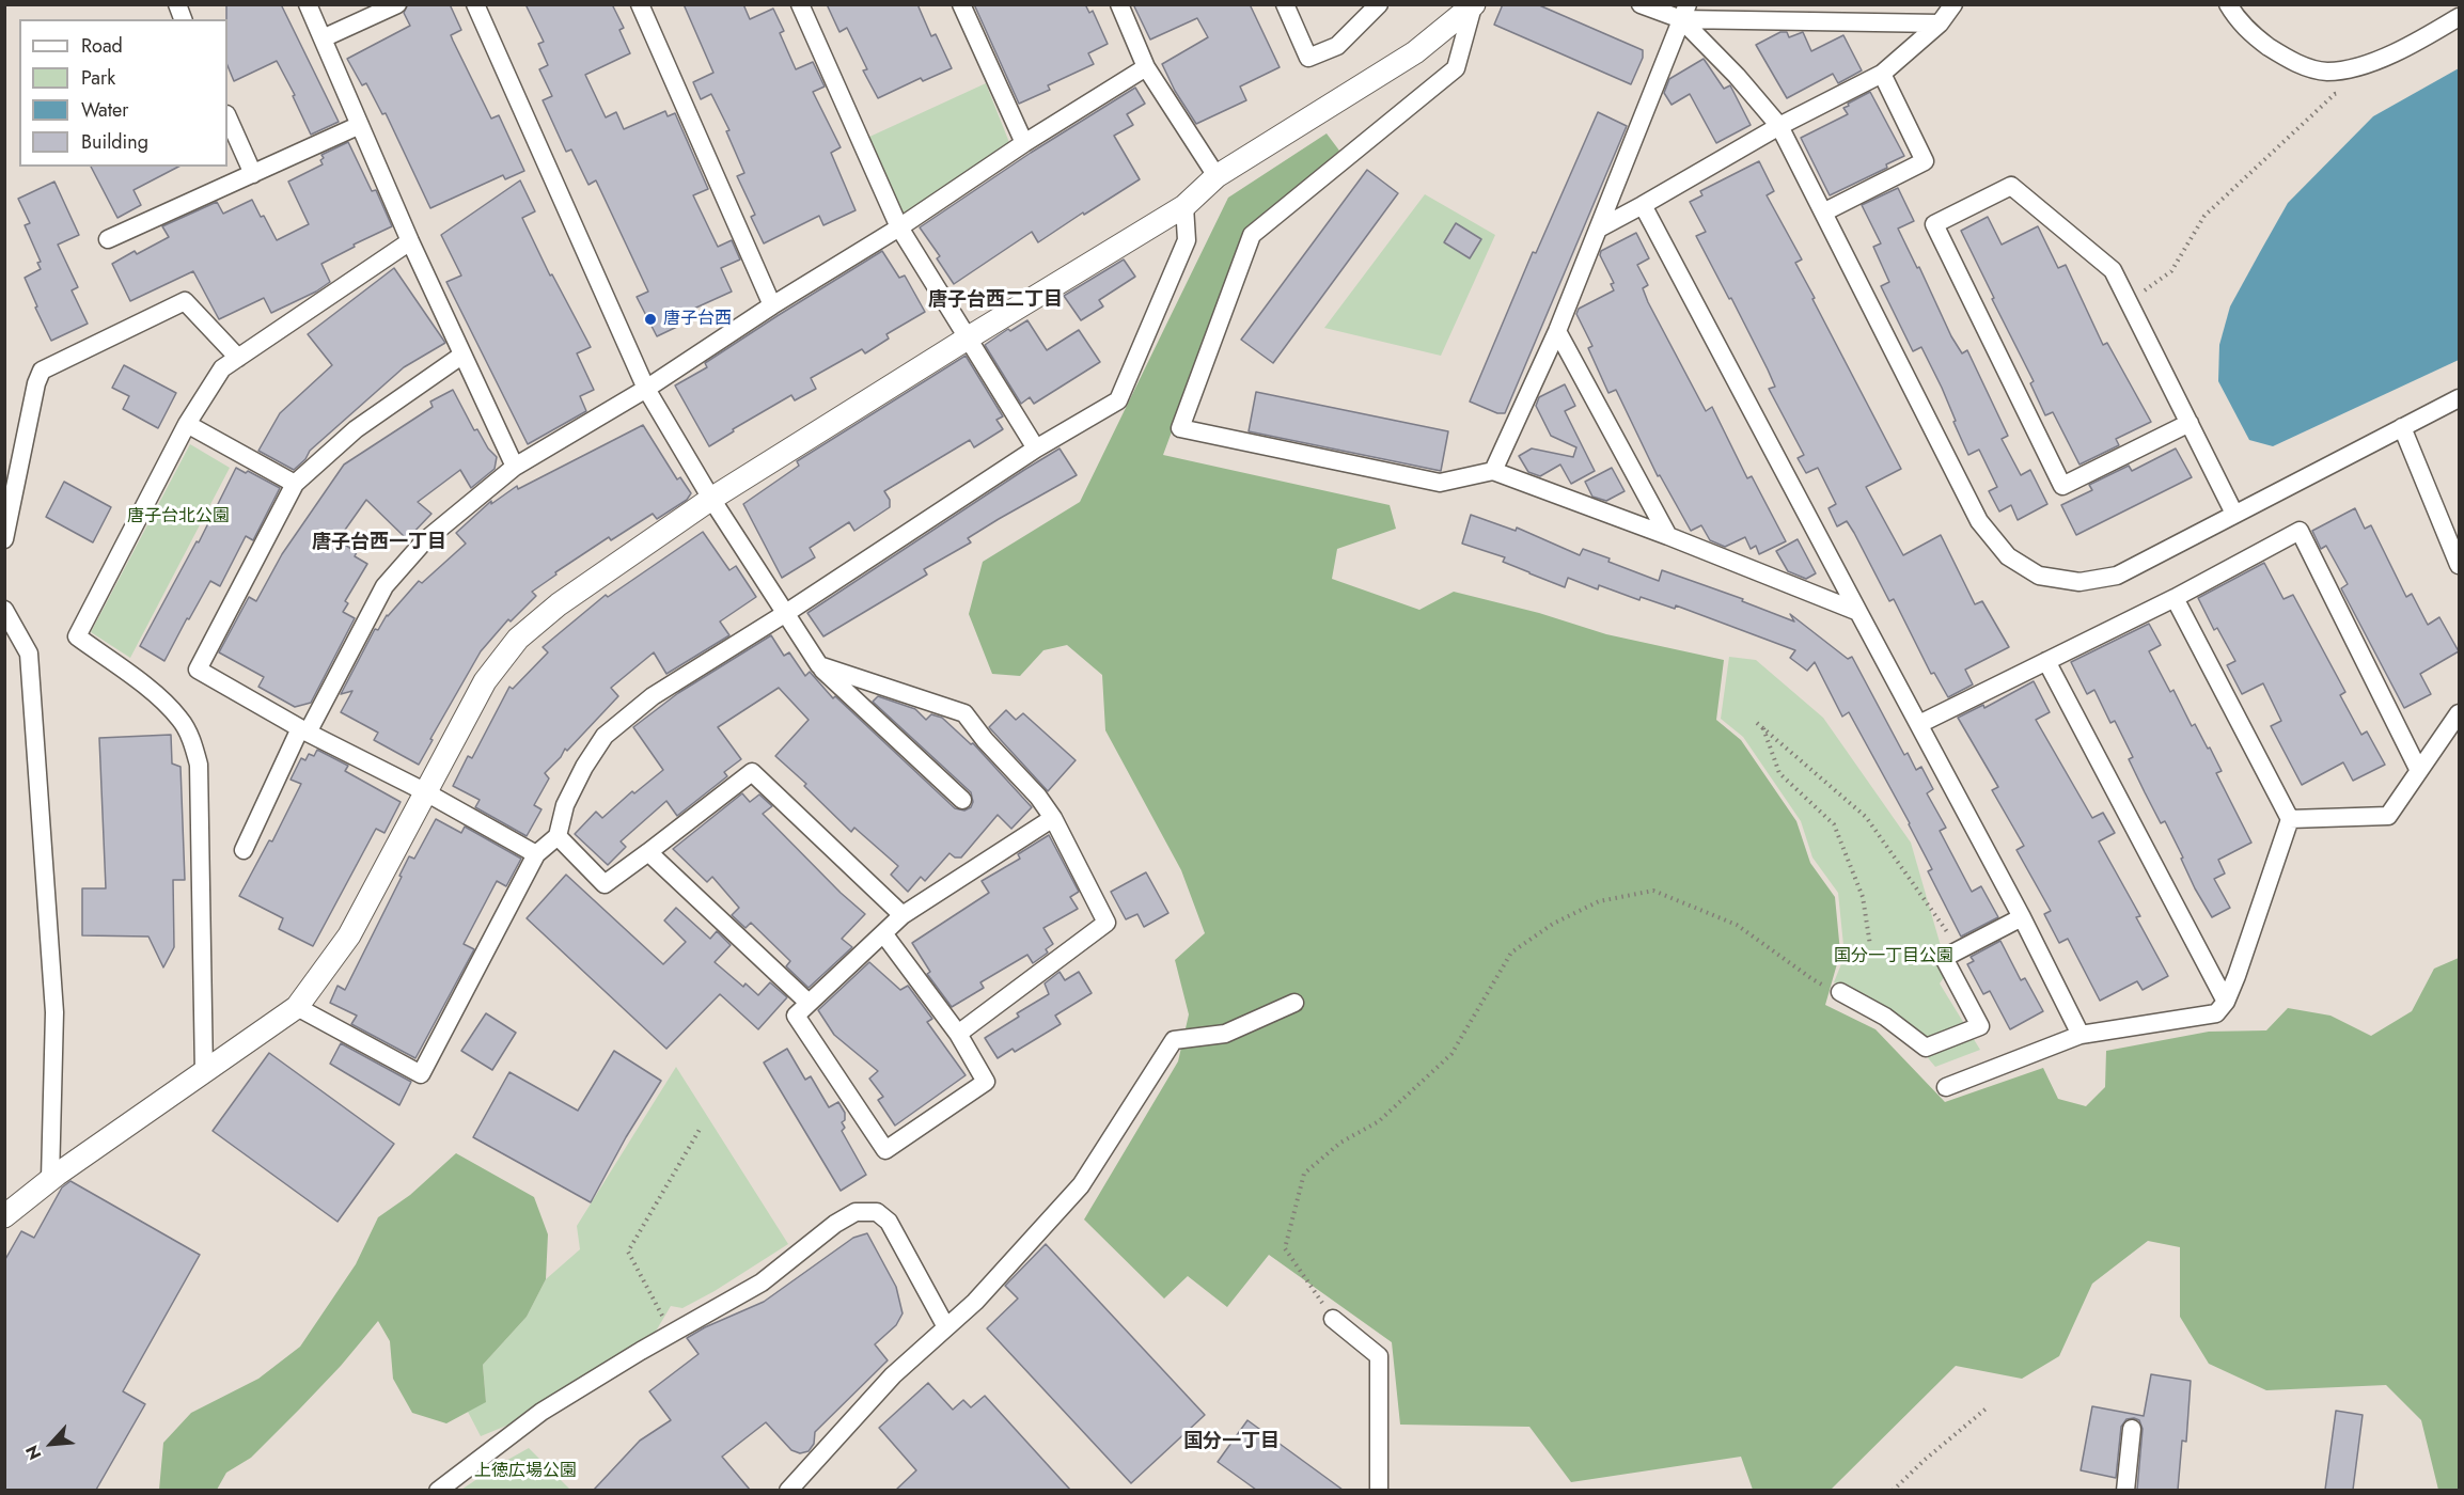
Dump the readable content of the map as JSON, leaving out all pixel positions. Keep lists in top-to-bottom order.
{
  "districts": ["唐子台西二丁目", "唐子台西一丁目", "国分一丁目"],
  "parks": ["唐子台北公園", "国分一丁目公園", "上徳広場公園"],
  "places": ["唐子台西"],
  "legend": [
    "Road",
    "Park",
    "Water",
    "Building"
  ],
  "north": "bottom left"
}
